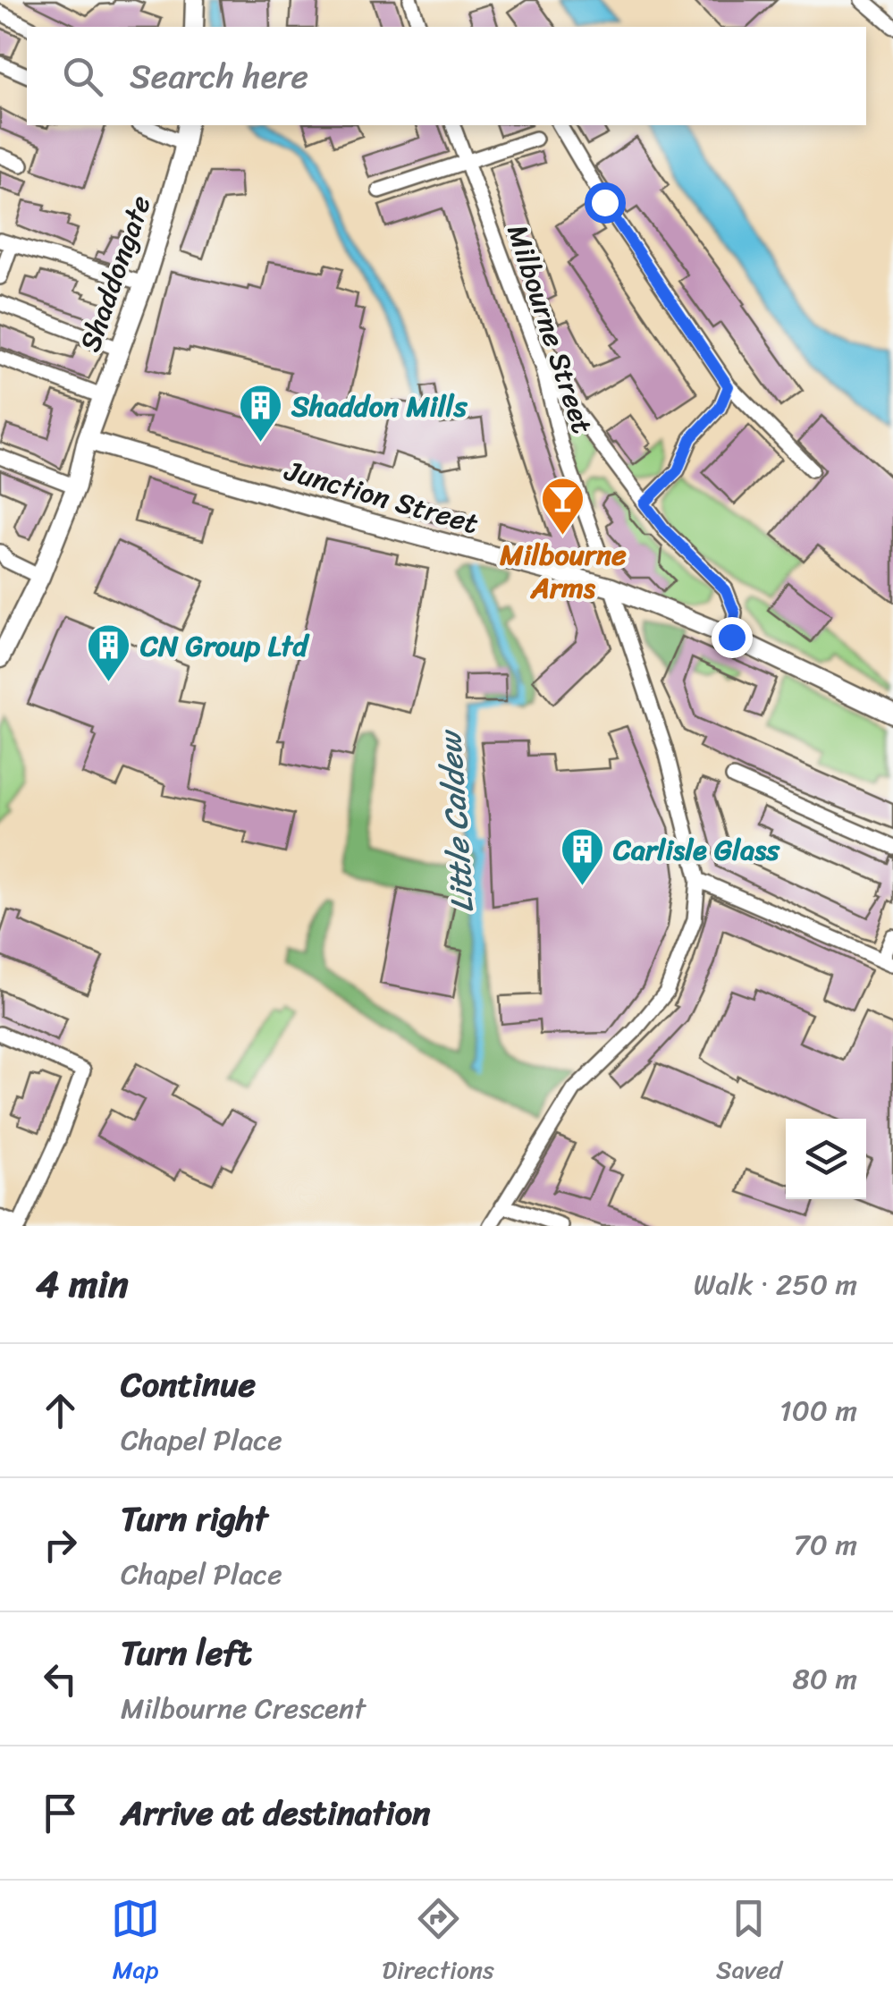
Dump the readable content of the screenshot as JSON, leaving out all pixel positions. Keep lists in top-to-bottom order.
{
  "streets": {
    "street": ["Shaddongate", "Milbourne Street", "Junction Street"]
  },
  "crossings": [
    ["Shaddongate", "Junction Street"]
  ],
  "water": ["Little Caldew"],
  "places": {
    "building": ["Shaddon Mills", "CN Group Ltd", "Carlisle Glass"],
    "bar": ["Milbourne Arms"]
  },
  "page": {
    "search": "Search here",
    "heading": ["4 min", "Walk · 250 m"],
    "list": [
      ["Continue", "Chapel Place", "100 m"],
      ["Turn right", "Chapel Place", "70 m"],
      ["Turn left", "Milbourne Crescent", "80 m"],
      "Arrive at destination"
    ],
    "nav": ["Map", "Directions", "Saved"]
  }
}
